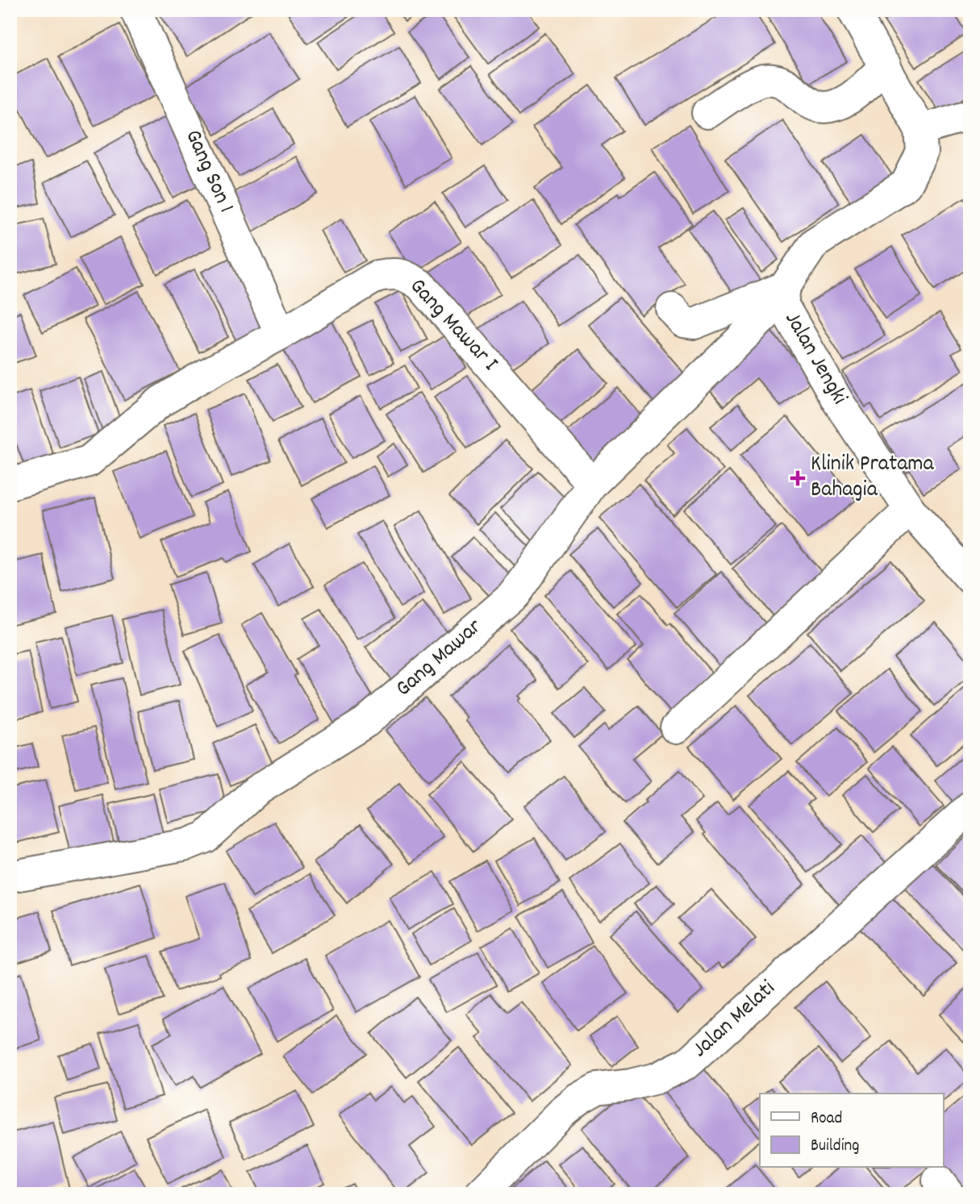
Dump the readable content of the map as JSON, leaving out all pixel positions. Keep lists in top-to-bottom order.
{
  "streets": {
    "street": [
      "Gang Son 1",
      "Gang Mawar I",
      "Jalan Jengki",
      "Gang Mawar",
      "Jalan Melati"
    ]
  },
  "crossings": [
    ["Gang Son 1", "Gang Mawar I"],
    ["Gang Mawar I", "Gang Mawar"],
    ["Jalan Jengki", "Gang Mawar"]
  ],
  "places": {
    "health": ["Klinik Pratama Bahagia"]
  },
  "legend": ["Road", "Building"]
}
